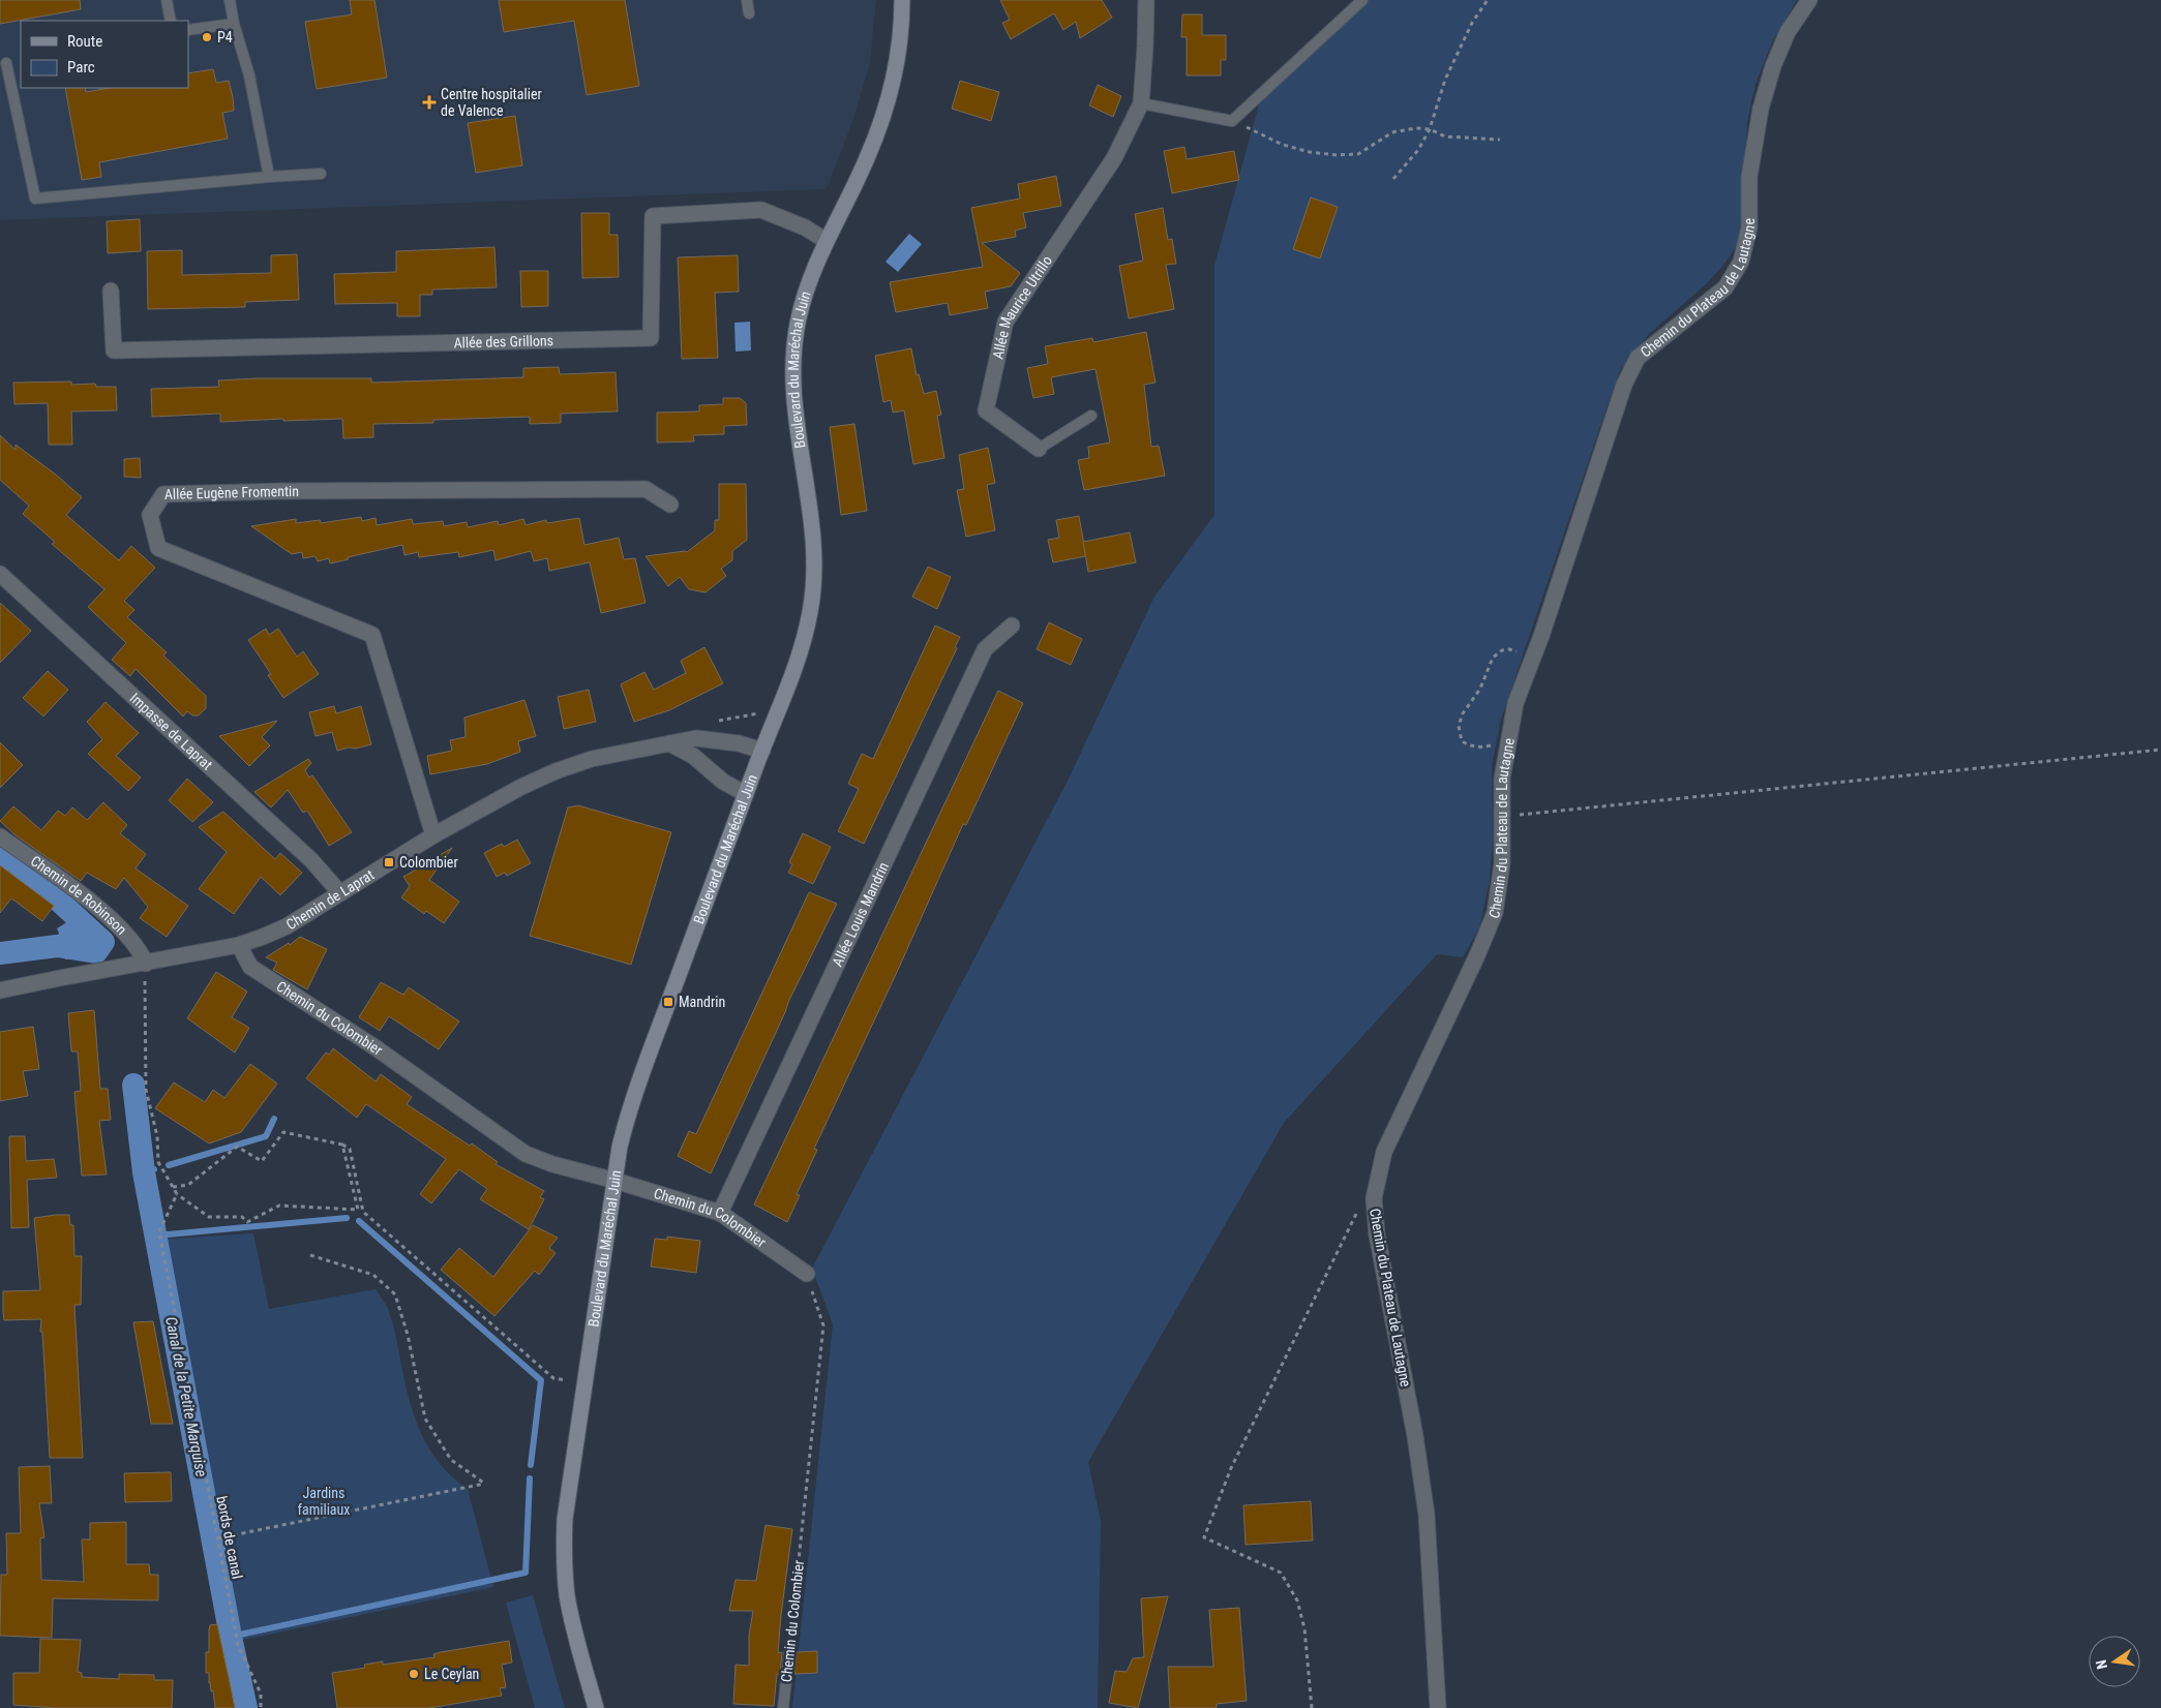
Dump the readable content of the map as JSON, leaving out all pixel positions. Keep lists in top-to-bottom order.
{
  "streets": {
    "main road": ["Boulevard du Maréchal Juin"],
    "street": [
      "Chemin du Plateau de Lautagne",
      "Allée Maurice Utrillo",
      "Allée des Grillons",
      "Allée Eugène Fromentin",
      "Impasse de Laprat",
      "Chemin de Robinson",
      "Chemin de Laprat",
      "Allée Louis Mandrin",
      "Chemin du Colombier"
    ],
    "path": ["bords de canal"]
  },
  "crossings": [
    ["Allée des Grillons", "Boulevard du Maréchal Juin"],
    ["Boulevard du Maréchal Juin", "Chemin de Laprat"],
    ["Boulevard du Maréchal Juin", "Chemin du Colombier"],
    ["Allée Eugène Fromentin", "Chemin de Laprat"],
    ["Impasse de Laprat", "Chemin de Laprat"],
    ["Chemin de Robinson", "Chemin de Laprat"],
    ["Chemin de Laprat", "Chemin du Colombier"],
    ["Allée Louis Mandrin", "Chemin du Colombier"]
  ],
  "water": ["Canal de la Petite Marquise"],
  "parks": ["Jardins familiaux"],
  "places": {
    "other": ["P4", "Le Ceylan"],
    "health": ["Centre hospitalier de Valence"],
    "transit": ["Colombier", "Mandrin"]
  },
  "legend": ["Route", "Parc"],
  "north": "left"
}
